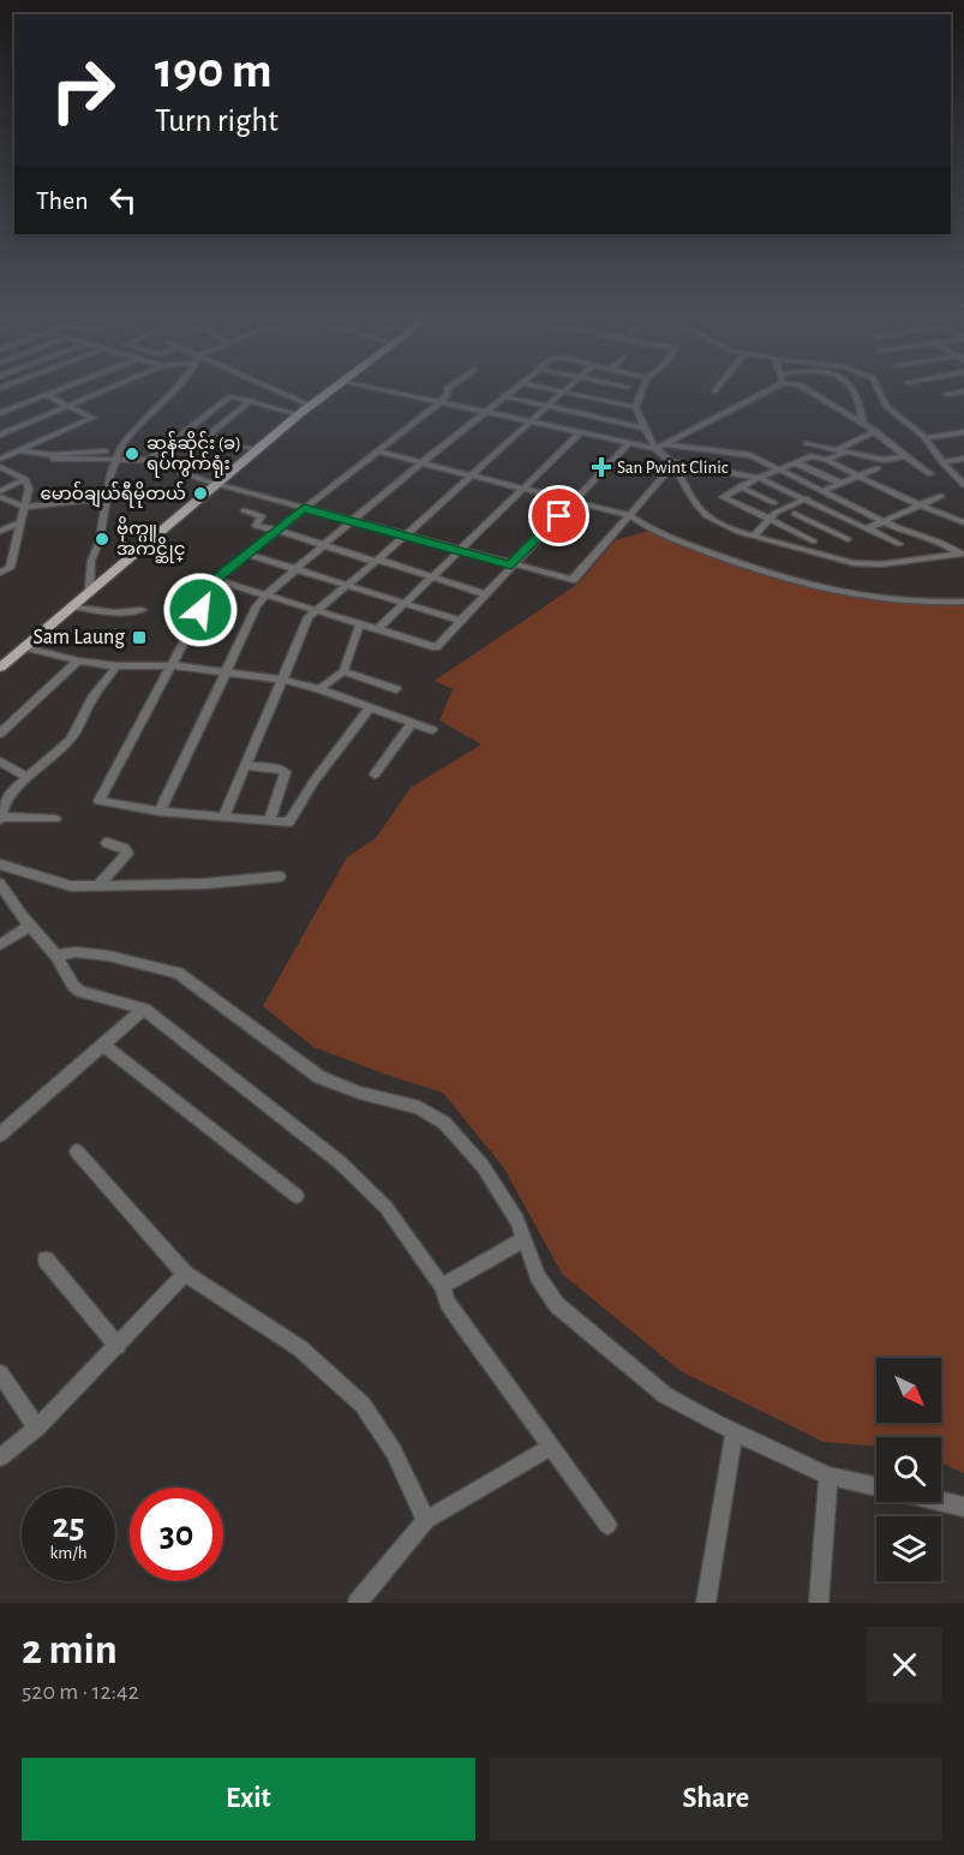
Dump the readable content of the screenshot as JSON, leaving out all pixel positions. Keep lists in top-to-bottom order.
{
  "places": {
    "other": ["ဆန်ဆိုင်း (ခ) ရပ်ကွက်ရုံး", "မောဝ်ချယ်ရီမိုတယ်", "ဗိုက္ပူ အကင္ဆိုင္"],
    "health": ["San Pwint Clinic"],
    "transit": ["Sam Laung"]
  },
  "north": "bottom right",
  "page": {
    "turn": ["190 m", "Turn right"],
    "then": "Then",
    "speed": "25 km/h",
    "limit": "30",
    "heading": ["2 min", "520 m · 12:42"],
    "buttons": ["Exit", "Share"]
  }
}
